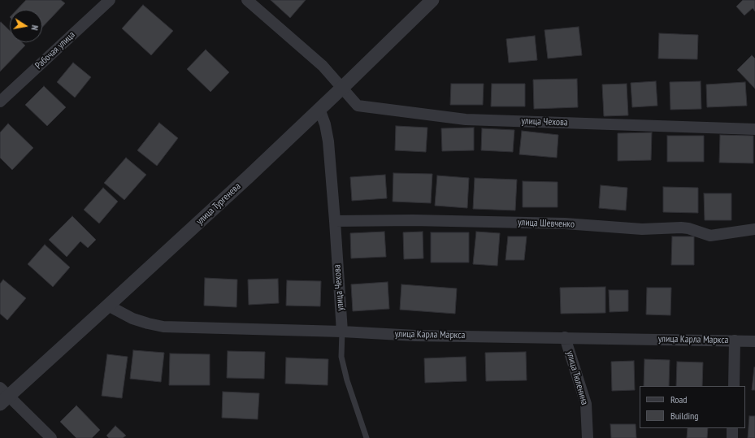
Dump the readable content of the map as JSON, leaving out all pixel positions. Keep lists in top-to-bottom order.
{
  "streets": {
    "street": [
      "Рабочая улица",
      "улица Чехова",
      "улица Тургенева",
      "улица Шевченко",
      "улица Карла Маркса",
      "улица Тюленина"
    ]
  },
  "crossings": [
    ["улица Чехова", "улица Тургенева"],
    ["улица Чехова", "улица Шевченко"],
    ["улица Чехова", "улица Карла Маркса"],
    ["улица Тургенева", "улица Карла Маркса"],
    ["улица Карла Маркса", "улица Тюленина"]
  ],
  "legend": ["Road", "Building"],
  "north": "right"
}
